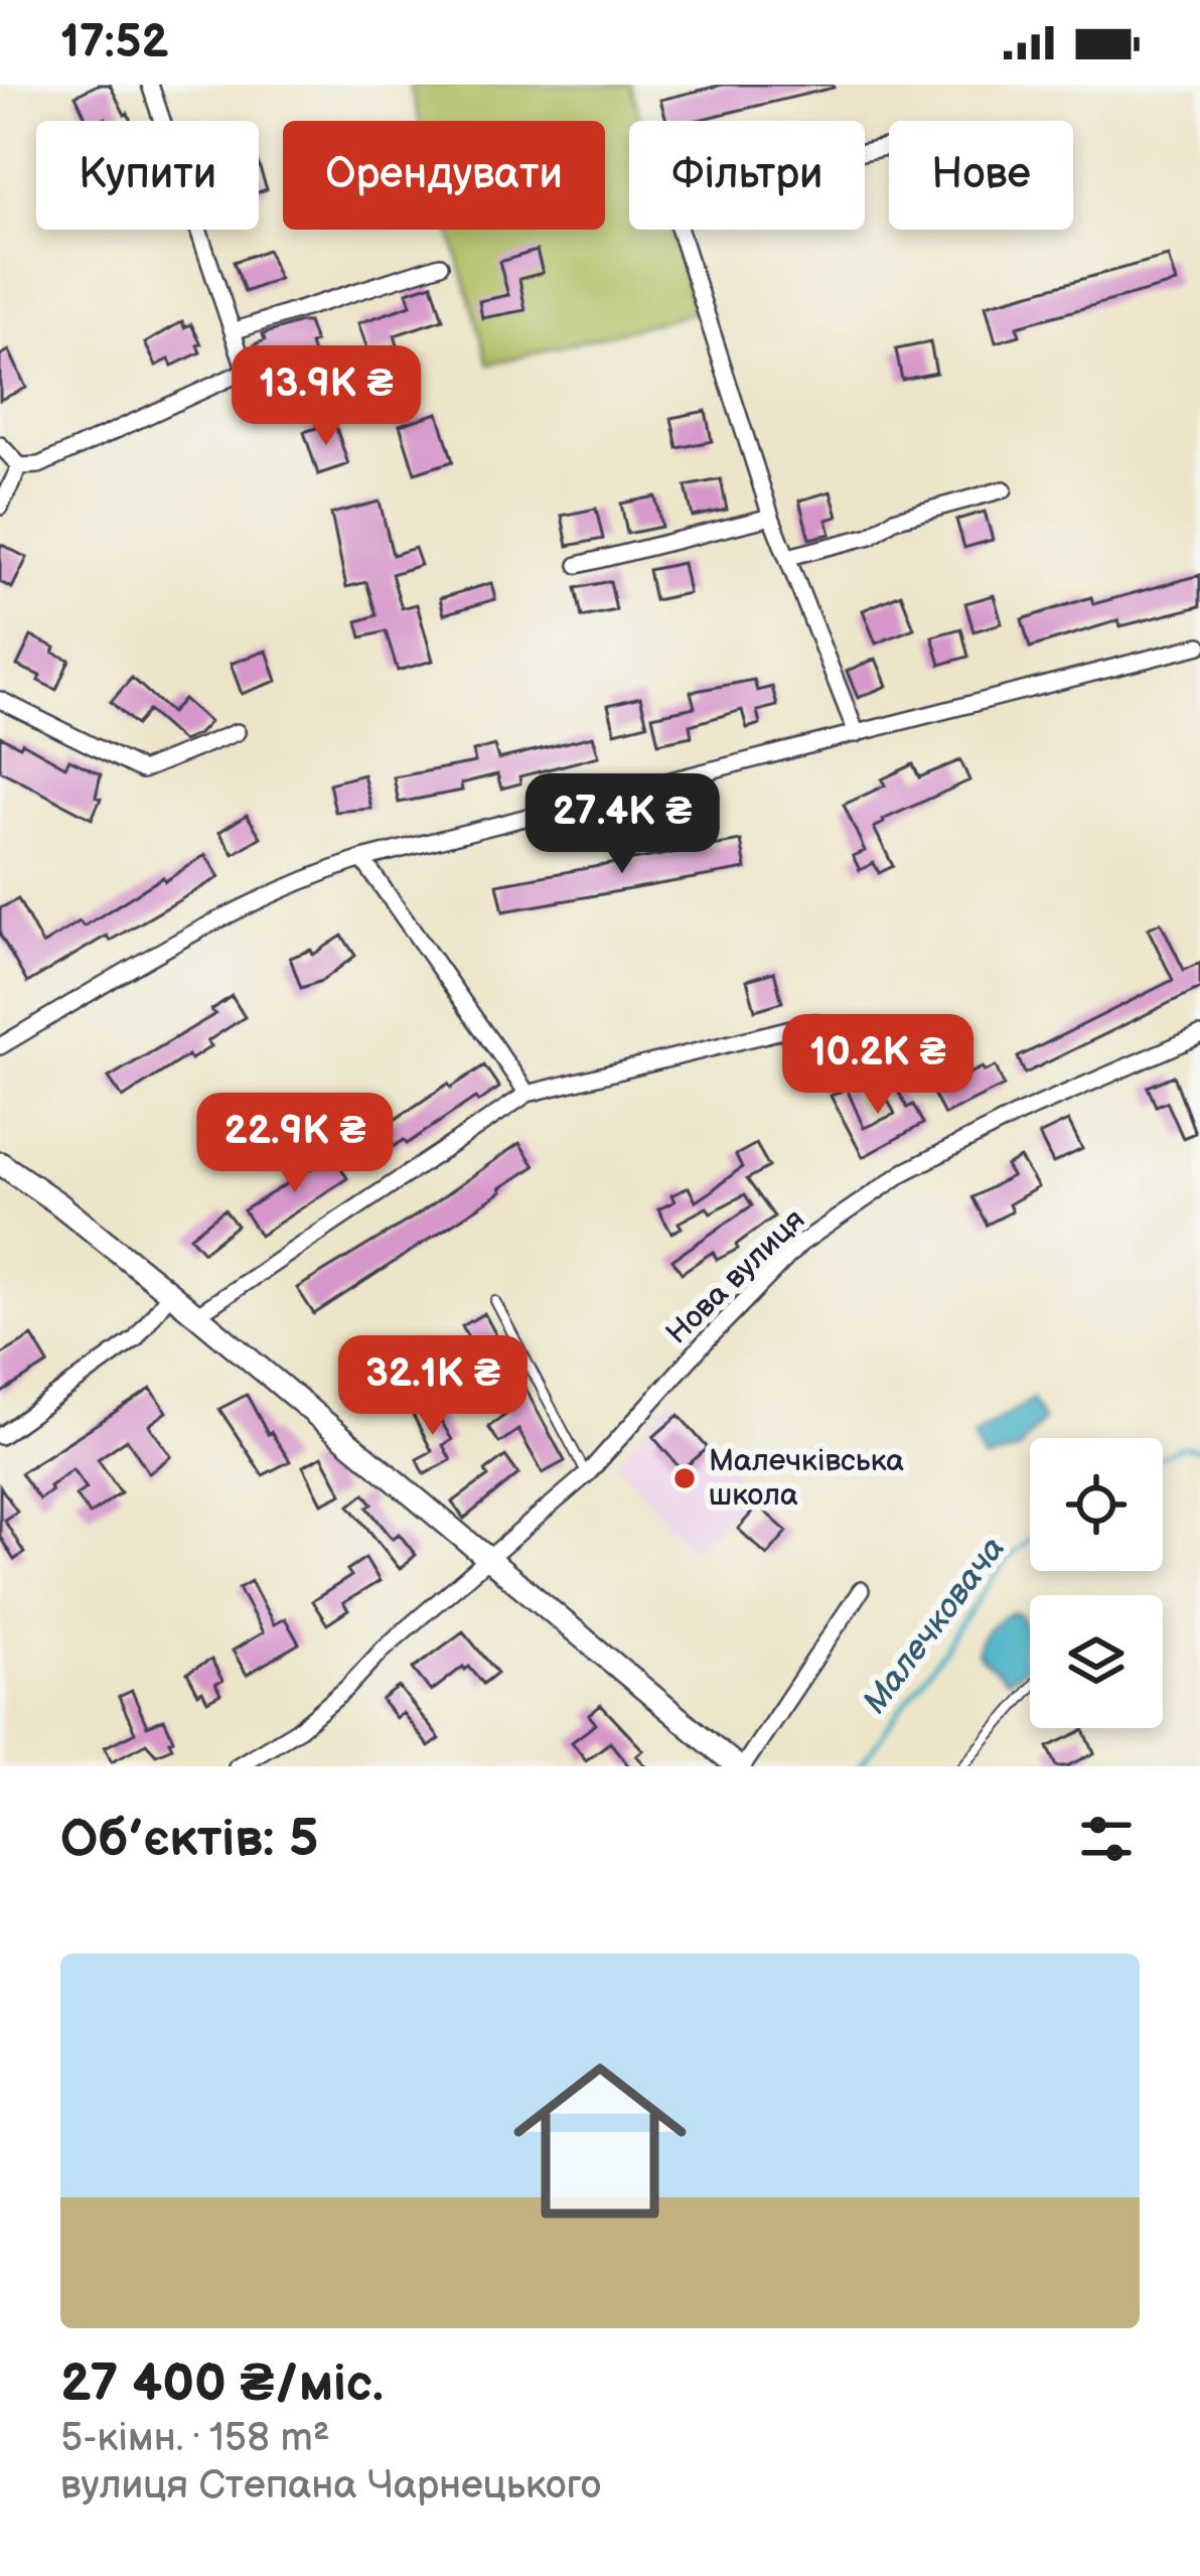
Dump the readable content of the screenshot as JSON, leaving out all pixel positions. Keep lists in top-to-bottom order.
{
  "streets": {
    "street": ["Нова вулиця"]
  },
  "water": ["Малечковача"],
  "places": ["Малечківська школа"],
  "page": {
    "status": "17:52",
    "chip": [
      "Купити",
      "Орендувати",
      "Фільтри",
      "Нове"
    ],
    "price": [
      "13.9K ₴",
      "27.4K ₴",
      "10.2K ₴",
      "22.9K ₴",
      "32.1K ₴"
    ],
    "heading": "Об’єктів: 5",
    "list": [
      {
        "name": "27 400 ₴/міс.",
        "note": "5-кімн. · 158 m² · вулиця Степана Чарнецького"
      }
    ]
  }
}
